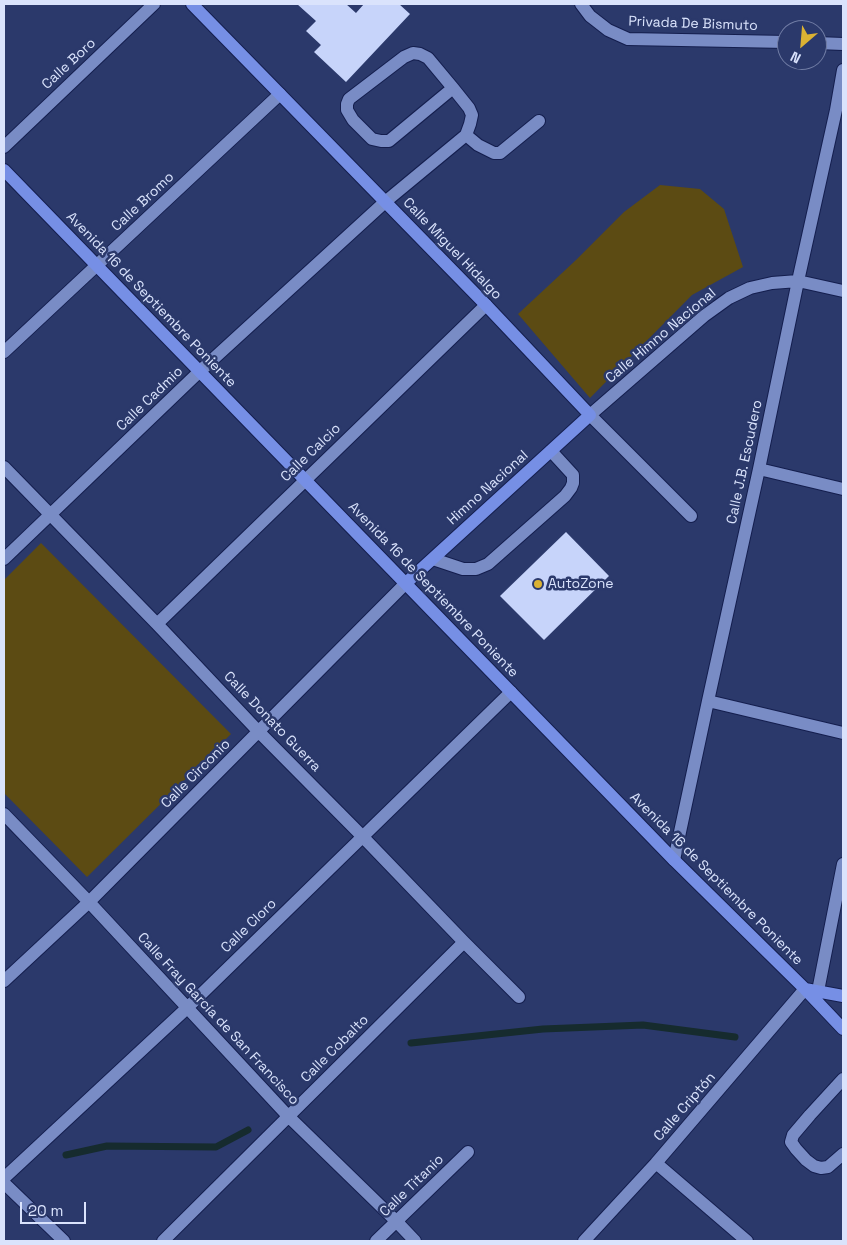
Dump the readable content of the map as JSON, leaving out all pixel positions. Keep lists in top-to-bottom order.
{
  "streets": {
    "main road": ["Calle Miguel Hidalgo", "Avenida 16 de Septiembre Poniente", "Himno Nacional"],
    "street": [
      "Privada De Bismuto",
      "Calle Boro",
      "Calle Bromo",
      "Calle Himno Nacional",
      "Calle Cadmio",
      "Calle Calcio",
      "Calle J.B. Escudero",
      "Calle Donato Guerra",
      "Calle Circonio",
      "Calle Cloro",
      "Calle Fray García de San Francisco",
      "Calle Cobalto",
      "Calle Criptón",
      "Calle Titanio"
    ]
  },
  "crossings": [
    ["Calle Bromo", "Calle Miguel Hidalgo"],
    ["Calle Bromo", "Avenida 16 de Septiembre Poniente"],
    ["Calle Miguel Hidalgo", "Calle Himno Nacional"],
    ["Calle Miguel Hidalgo", "Calle Cadmio"],
    ["Calle Miguel Hidalgo", "Calle Calcio"],
    ["Calle Miguel Hidalgo", "Himno Nacional"],
    ["Avenida 16 de Septiembre Poniente", "Calle Cadmio"],
    ["Avenida 16 de Septiembre Poniente", "Calle Calcio"],
    ["Avenida 16 de Septiembre Poniente", "Calle J.B. Escudero"],
    ["Avenida 16 de Septiembre Poniente", "Himno Nacional"],
    ["Avenida 16 de Septiembre Poniente", "Calle Circonio"],
    ["Avenida 16 de Septiembre Poniente", "Calle Cloro"],
    ["Avenida 16 de Septiembre Poniente", "Calle Criptón"],
    ["Calle Himno Nacional", "Calle J.B. Escudero"],
    ["Calle Himno Nacional", "Himno Nacional"],
    ["Calle Cadmio", "Calle Donato Guerra"],
    ["Calle Calcio", "Calle Donato Guerra"],
    ["Himno Nacional", "Calle Circonio"],
    ["Calle Donato Guerra", "Calle Circonio"],
    ["Calle Donato Guerra", "Calle Cloro"],
    ["Calle Donato Guerra", "Calle Cobalto"],
    ["Calle Circonio", "Calle Fray García de San Francisco"],
    ["Calle Cloro", "Calle Fray García de San Francisco"],
    ["Calle Fray García de San Francisco", "Calle Cobalto"],
    ["Calle Fray García de San Francisco", "Calle Titanio"]
  ],
  "places": ["AutoZone"],
  "scale_bar": "20 m",
  "north": "bottom left"
}
